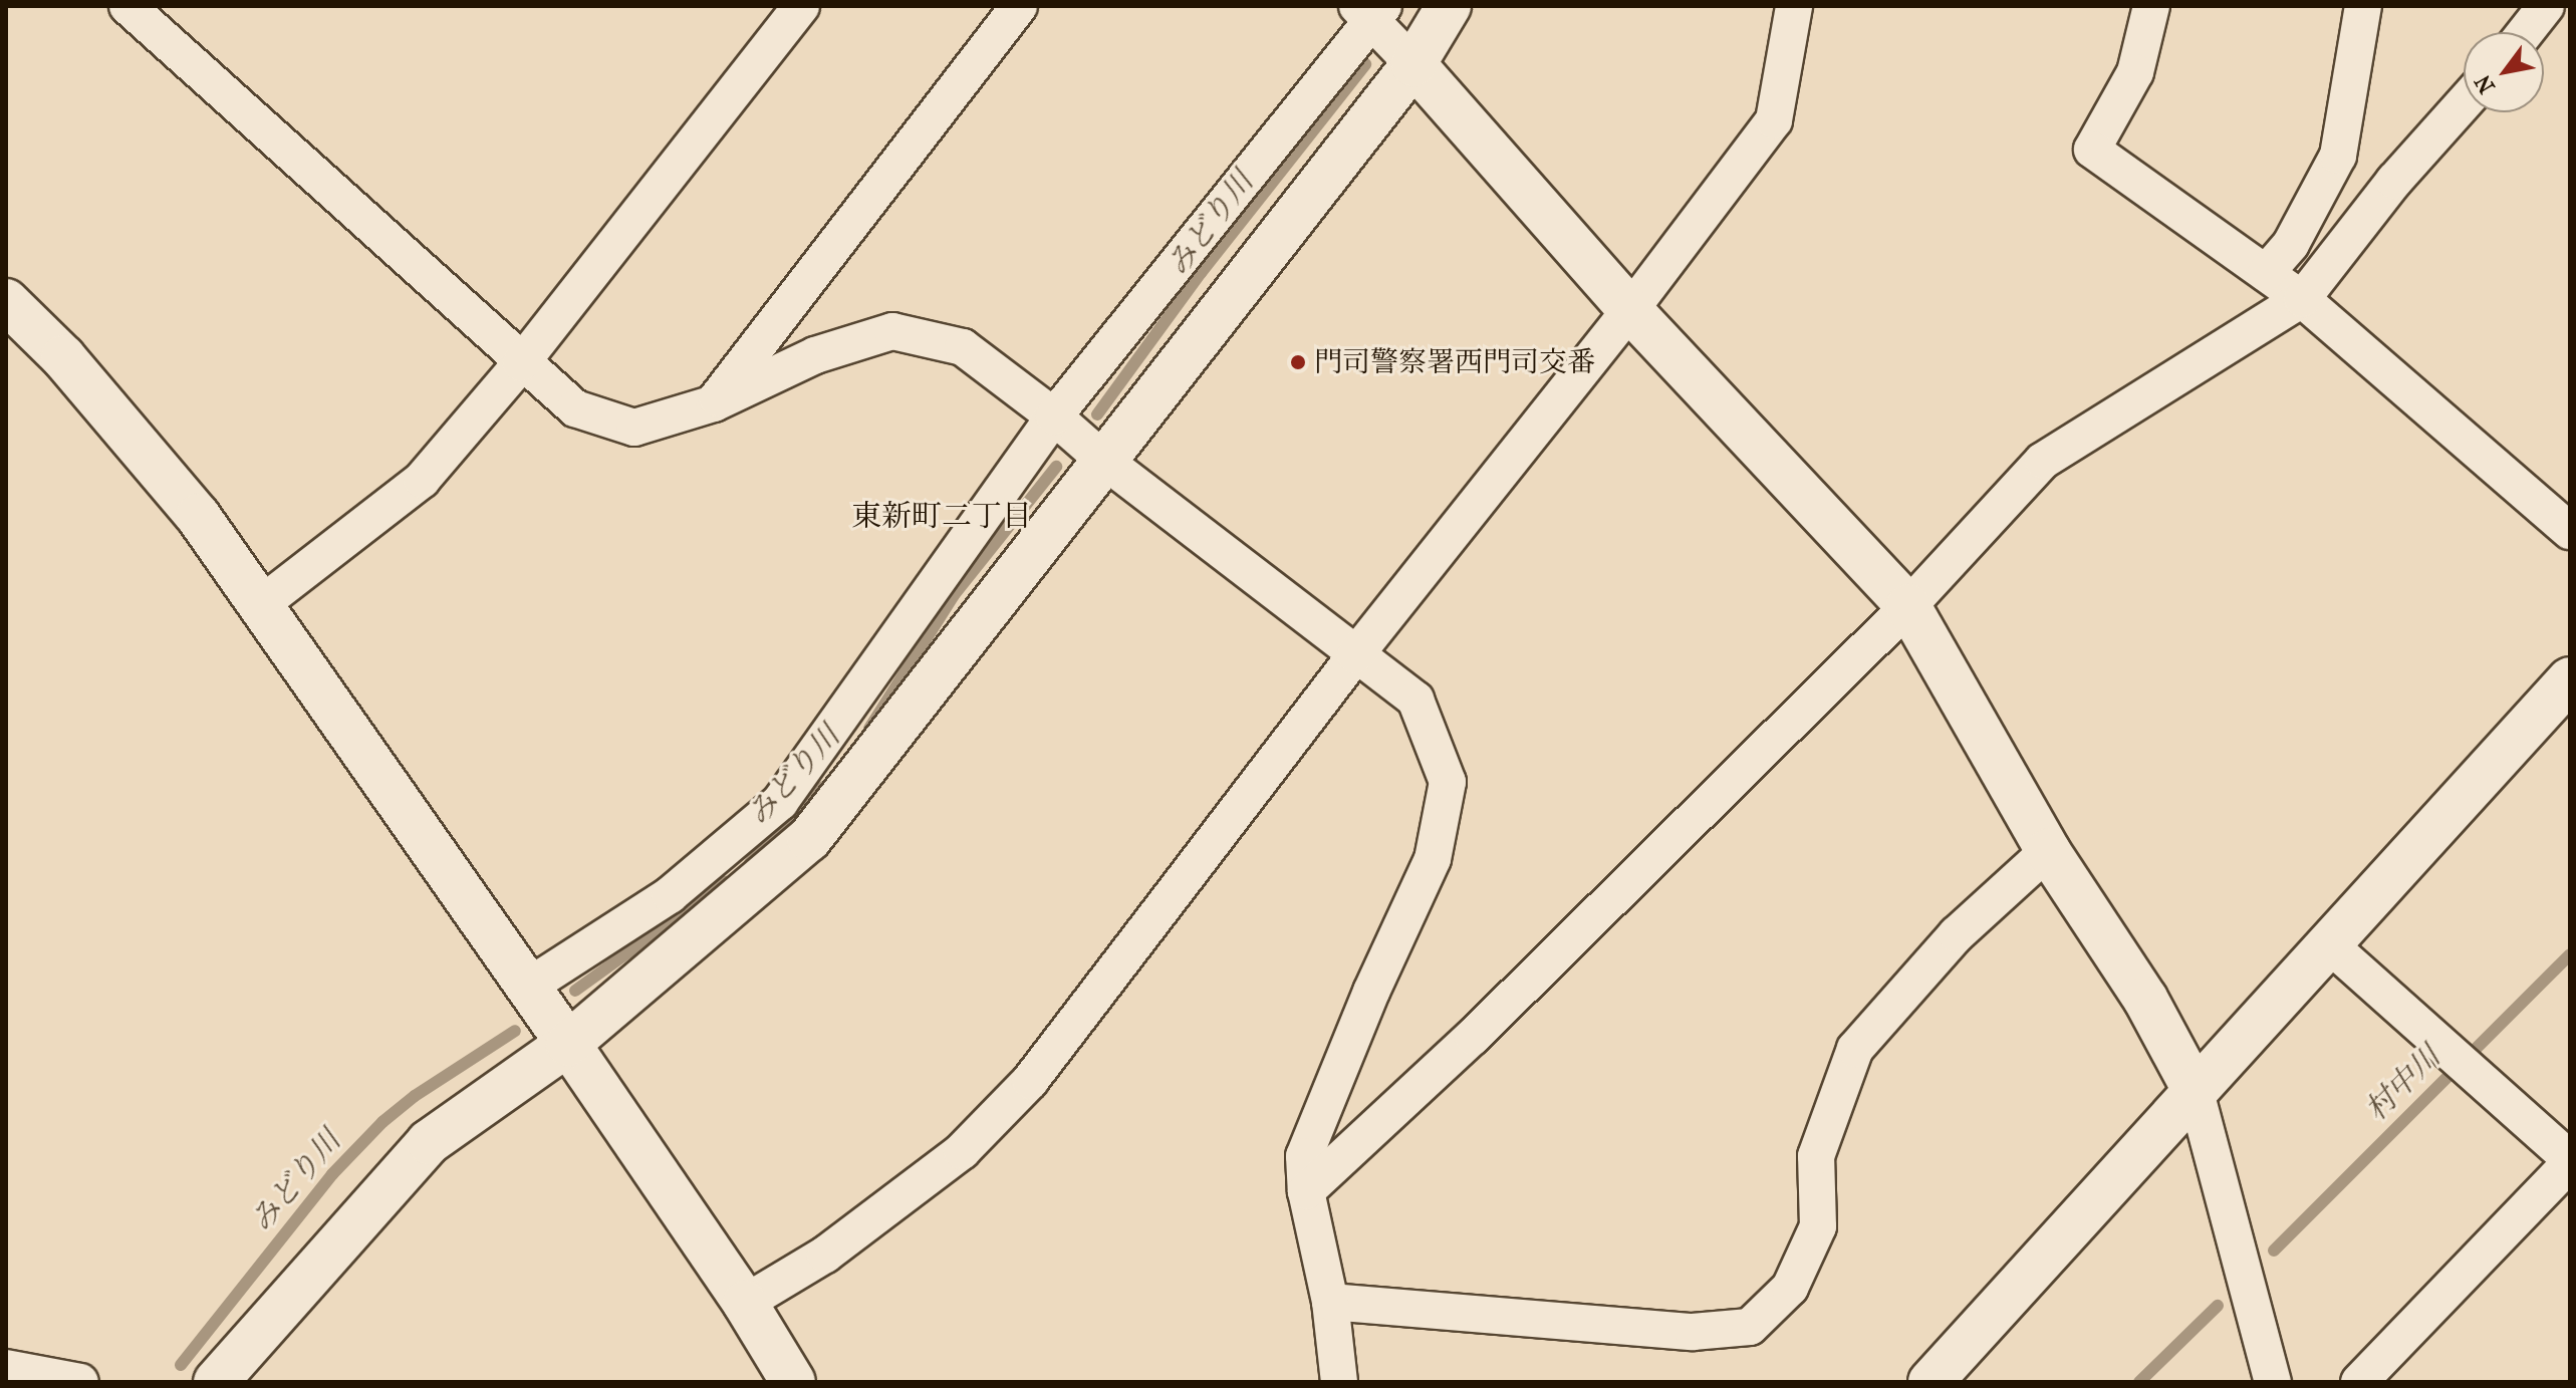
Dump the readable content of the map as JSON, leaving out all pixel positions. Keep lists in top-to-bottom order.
{
  "districts": ["東新町二丁目"],
  "water": ["みどり川", "村中川"],
  "places": ["門司警察署西門司交番"],
  "north": "bottom left"
}
